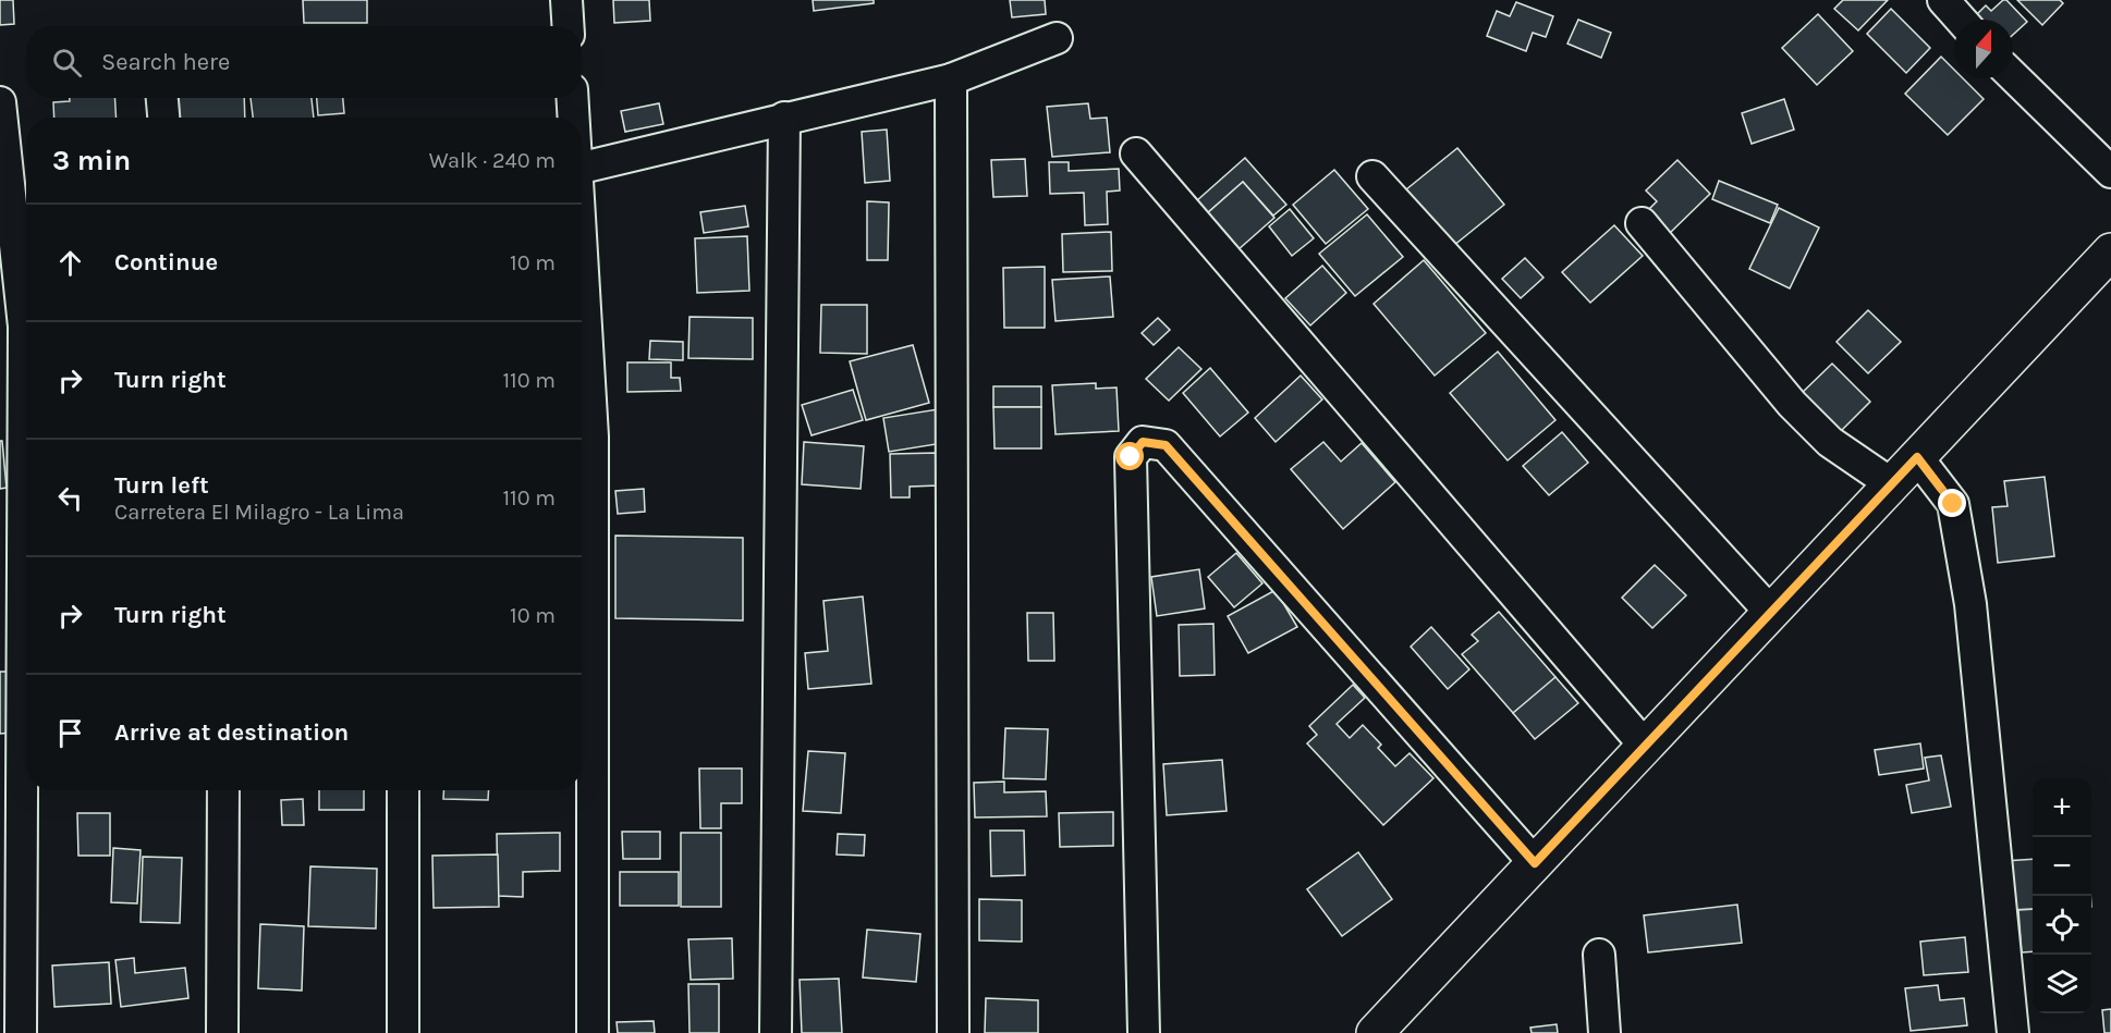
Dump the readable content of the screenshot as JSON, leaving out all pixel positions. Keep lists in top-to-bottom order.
{
  "north": "top",
  "page": {
    "search": "Search here",
    "heading": ["3 min", "Walk · 240 m"],
    "list": [
      ["Continue", "10 m"],
      ["Turn right", "110 m"],
      ["Turn left", "Carretera El Milagro - La Lima", "110 m"],
      ["Turn right", "10 m"],
      "Arrive at destination"
    ],
    "map_buttons": ["+", "−"]
  }
}
